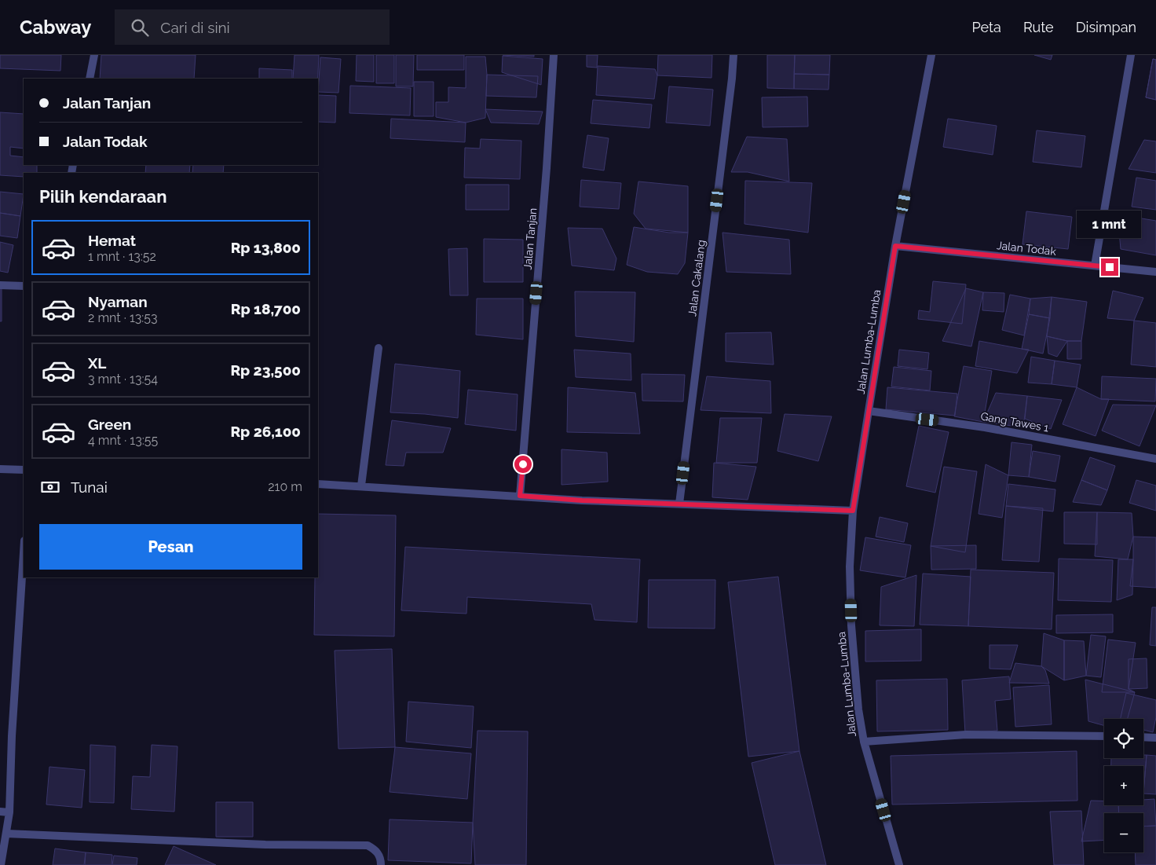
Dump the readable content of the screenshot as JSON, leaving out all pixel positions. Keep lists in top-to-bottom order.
{
  "streets": {
    "street": [
      "Jalan Tanjan",
      "Jalan Todak",
      "Jalan Cakalang",
      "Jalan Lumba-Lumba",
      "Gang Tawes 1"
    ]
  },
  "crossings": [
    ["Jalan Todak", "Jalan Lumba-Lumba"],
    ["Jalan Lumba-Lumba", "Gang Tawes 1"]
  ],
  "page": {
    "header": "Cabway",
    "search": "Cari di sini",
    "nav": ["Peta", "Rute", "Disimpan"],
    "banner": ["Jalan Tanjan", "Jalan Todak"],
    "heading": "Pilih kendaraan",
    "bubble": "1 mnt",
    "list": [
      {
        "name": "Hemat",
        "note": "1 mnt · 13:52",
        "value": "Rp 13,800"
      },
      {
        "name": "Nyaman",
        "note": "2 mnt · 13:53",
        "value": "Rp 18,700"
      },
      {
        "name": "XL",
        "note": "3 mnt · 13:54",
        "value": "Rp 23,500"
      },
      {
        "name": "Green",
        "note": "4 mnt · 13:55",
        "value": "Rp 26,100"
      }
    ],
    "pay": ["Tunai", "210 m"],
    "buttons": "Pesan",
    "map_buttons": ["+", "−"]
  }
}
